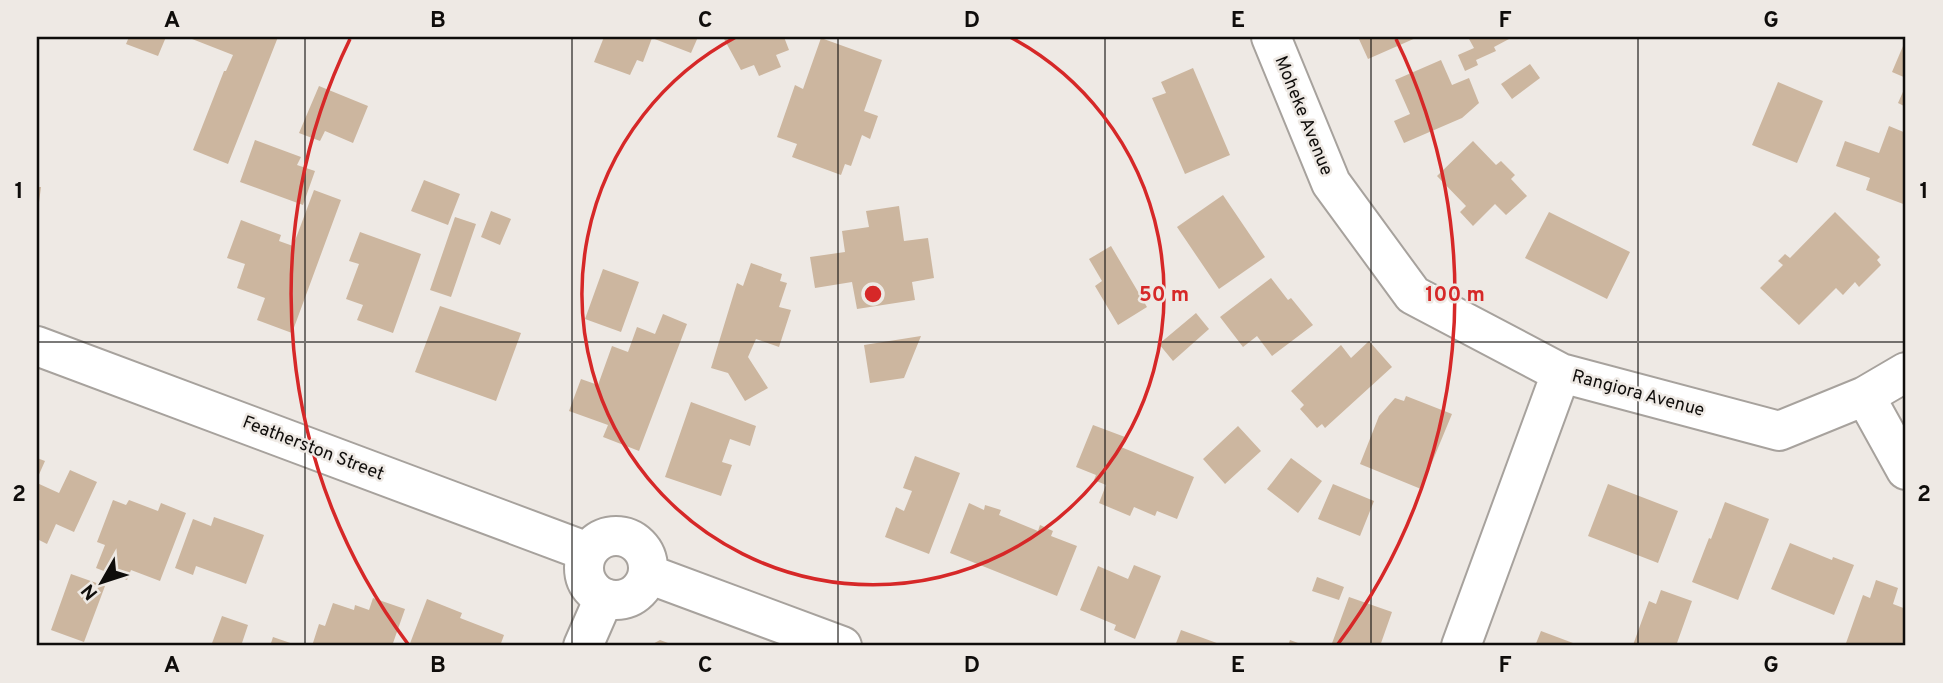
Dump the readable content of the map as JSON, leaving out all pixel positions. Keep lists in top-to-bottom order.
{
  "streets": {
    "street": ["Moheke Avenue", "Rangiora Avenue", "Featherston Street"]
  },
  "crossings": [
    ["Moheke Avenue", "Rangiora Avenue"]
  ],
  "north": "bottom left",
  "grid": {
    "columns": [
      "A",
      "B",
      "C",
      "D",
      "E",
      "F",
      "G"
    ],
    "rows": ["1", "2"]
  },
  "rings": ["50 m", "100 m"]
}
